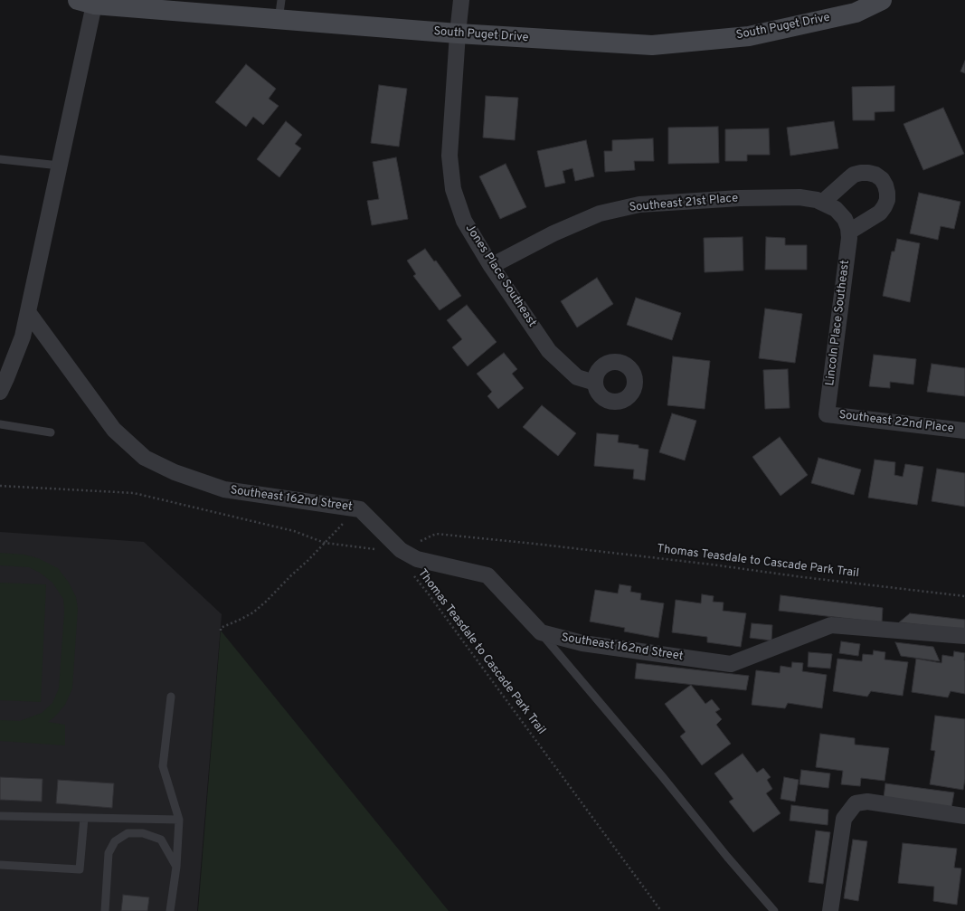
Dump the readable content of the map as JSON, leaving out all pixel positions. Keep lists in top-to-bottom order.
{
  "streets": {
    "street": [
      "South Puget Drive",
      "Southeast 21st Place",
      "Jones Place Southeast",
      "Lincoln Place Southeast",
      "Southeast 22nd Place",
      "Southeast 162nd Street"
    ],
    "path": ["Thomas Teasdale to Cascade Park Trail"]
  },
  "crossings": [
    ["South Puget Drive", "Jones Place Southeast"],
    ["Southeast 21st Place", "Jones Place Southeast"],
    ["Lincoln Place Southeast", "Southeast 22nd Place"],
    ["Southeast 162nd Street", "Thomas Teasdale to Cascade Park Trail"]
  ]
}
